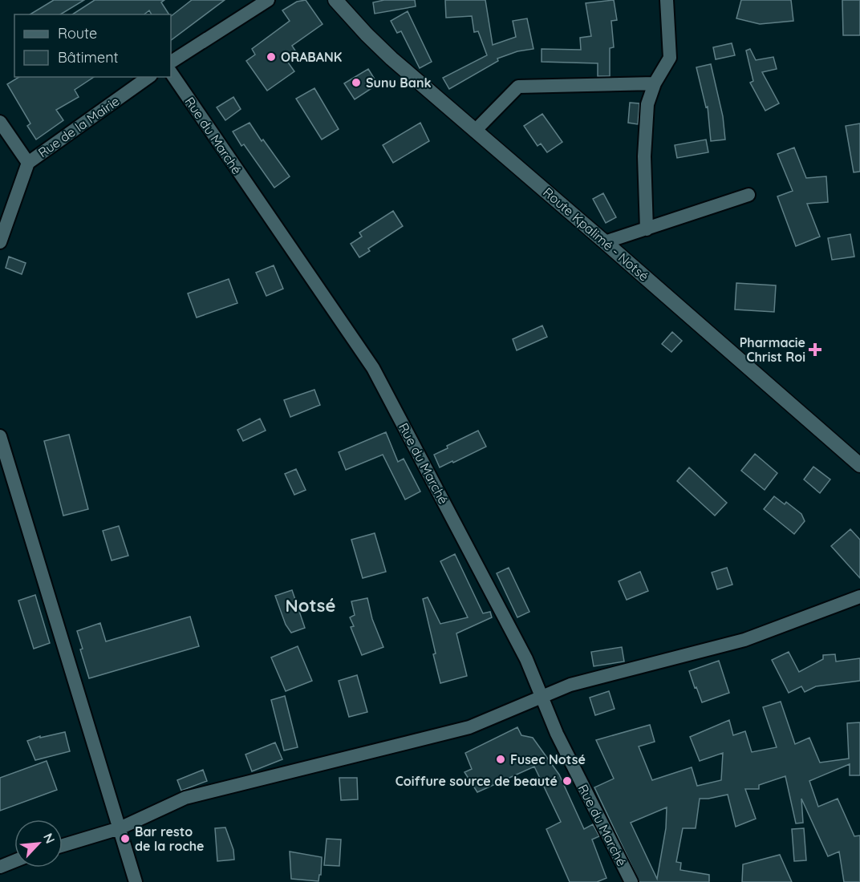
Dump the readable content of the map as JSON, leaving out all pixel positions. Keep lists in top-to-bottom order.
{
  "streets": {
    "main road": ["Route Kpalimé - Notsé"],
    "street": ["Rue de la Mairie", "Rue du Marché"]
  },
  "districts": ["Notsé"],
  "places": {
    "other": [
      "ORABANK",
      "Sunu Bank",
      "Fusec Notsé",
      "Coiffure source de beauté",
      "Bar resto de la roche"
    ],
    "health": ["Pharmacie Christ Roi"]
  },
  "legend": ["Route", "Bâtiment"],
  "north": "top right"
}
